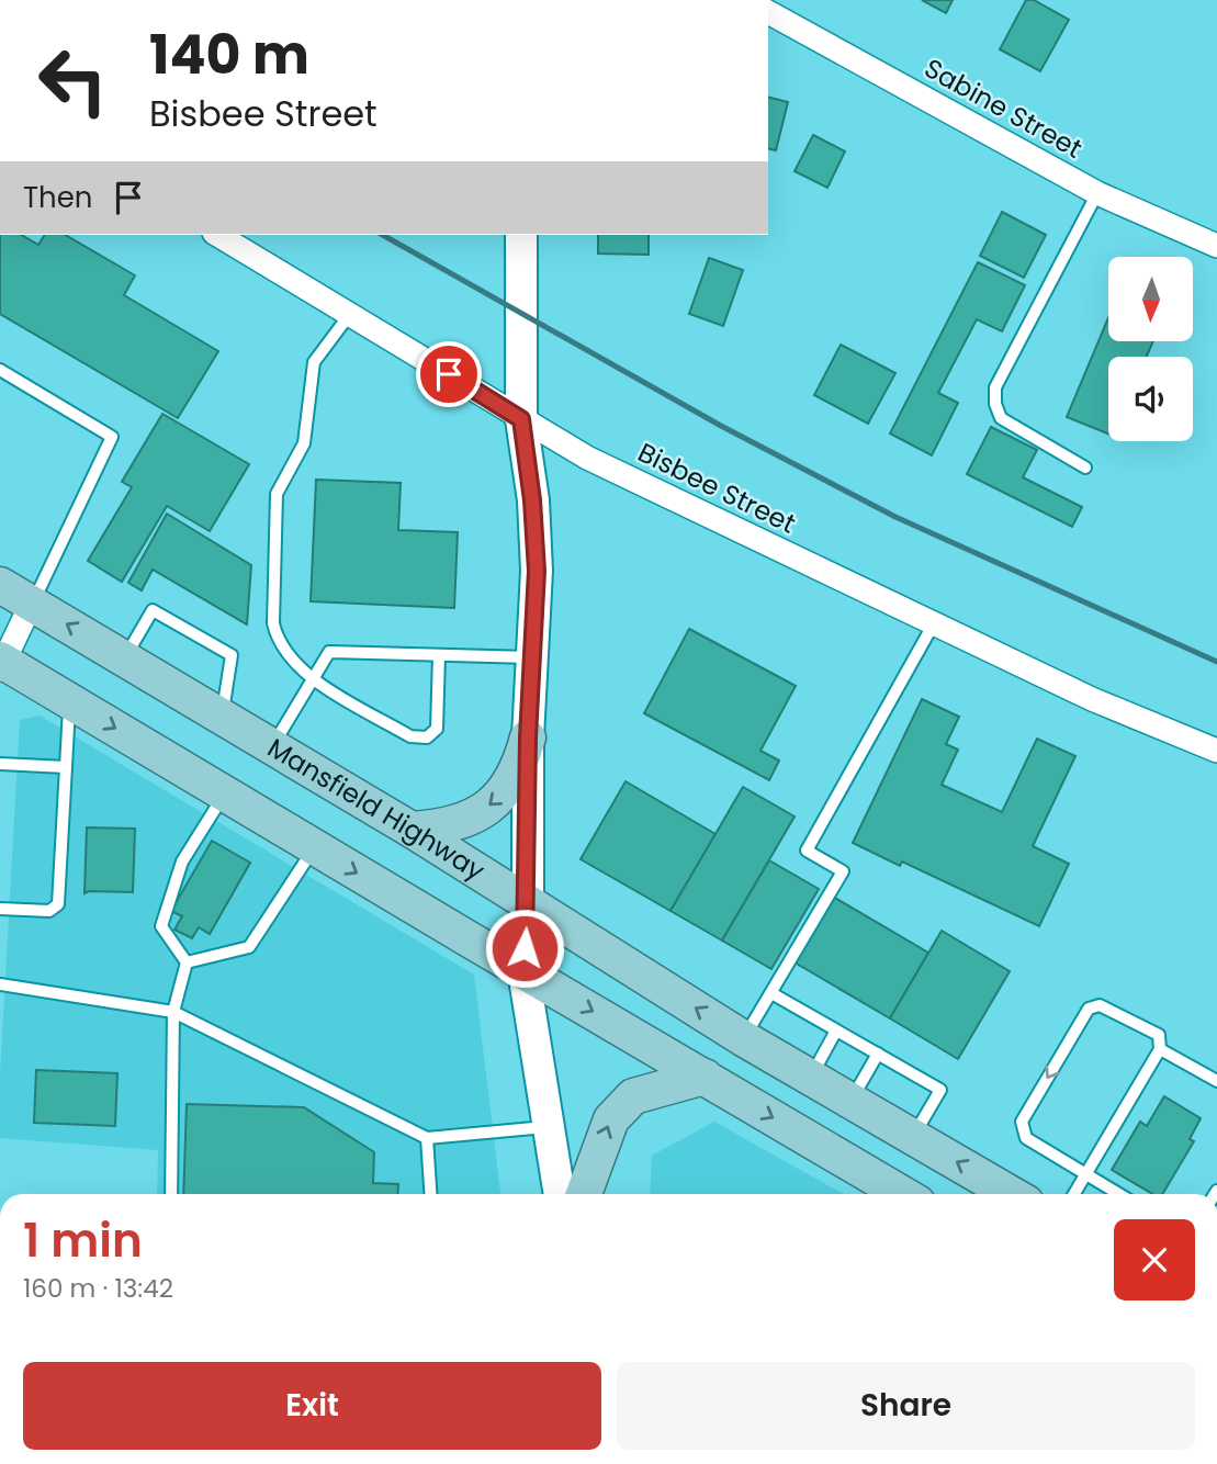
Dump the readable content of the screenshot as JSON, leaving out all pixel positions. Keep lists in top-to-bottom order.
{
  "streets": {
    "main road": ["Mansfield Highway"],
    "street": ["Sabine Street", "Bisbee Street"]
  },
  "north": "bottom",
  "page": {
    "turn": ["140 m", "Bisbee Street"],
    "then": "Then",
    "heading": ["1 min", "160 m · 13:42"],
    "buttons": ["Exit", "Share"]
  }
}
